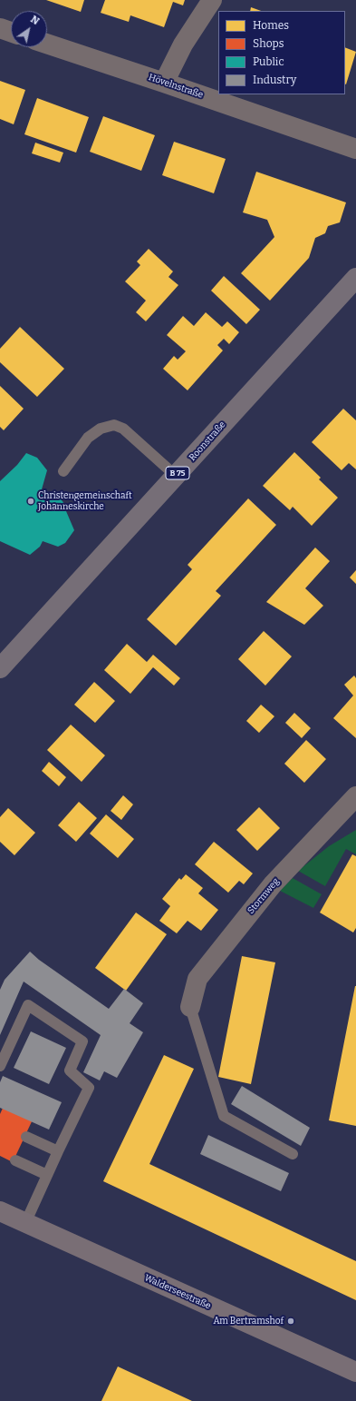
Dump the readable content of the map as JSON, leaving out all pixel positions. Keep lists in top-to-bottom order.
{
  "streets": {
    "main road": ["Roonstraße", "B 75", "Walderseestraße"],
    "street": ["Hövelnstraße", "Stormweg"]
  },
  "places": ["Christengemeinschaft Johanneskirche", "Am Bertramshof"],
  "legend": [
    "Homes",
    "Shops",
    "Public",
    "Industry"
  ],
  "north": "top right"
}
